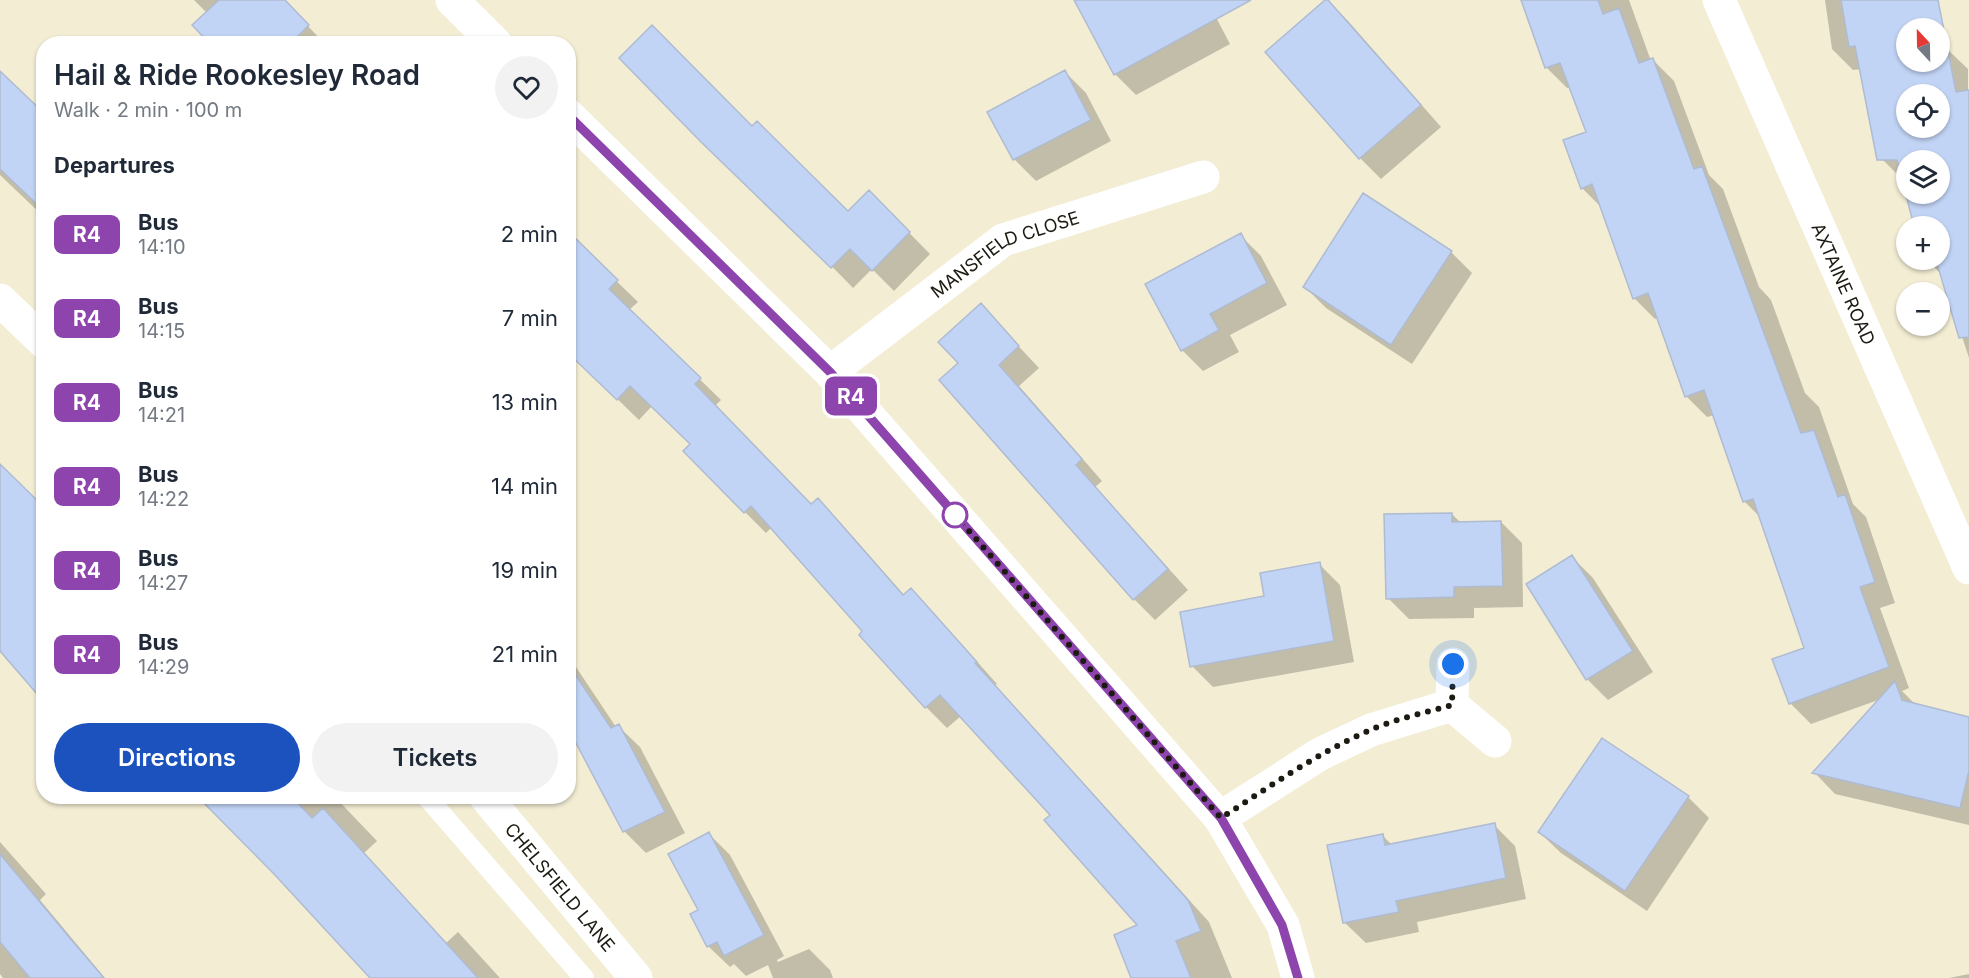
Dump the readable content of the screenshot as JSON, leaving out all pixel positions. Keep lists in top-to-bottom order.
{
  "streets": {
    "street": ["MANSFIELD CLOSE", "AXTAINE ROAD", "CHELSFIELD LANE"]
  },
  "lines": ["bus line R4"],
  "north": "top",
  "page": {
    "on_map": "R4",
    "map_buttons": ["+", "−"],
    "heading": [
      ["Hail & Ride Rookesley Road", "Walk · 2 min · 100 m"],
      "Departures"
    ],
    "list": [
      {
        "mark": "R4",
        "name": "Bus",
        "note": "14:10",
        "value": "2 min"
      },
      {
        "mark": "R4",
        "name": "Bus",
        "note": "14:15",
        "value": "7 min"
      },
      {
        "mark": "R4",
        "name": "Bus",
        "note": "14:21",
        "value": "13 min"
      },
      {
        "mark": "R4",
        "name": "Bus",
        "note": "14:22",
        "value": "14 min"
      },
      {
        "mark": "R4",
        "name": "Bus",
        "note": "14:27",
        "value": "19 min"
      },
      {
        "mark": "R4",
        "name": "Bus",
        "note": "14:29",
        "value": "21 min"
      }
    ],
    "buttons": ["Directions", "Tickets"]
  }
}
